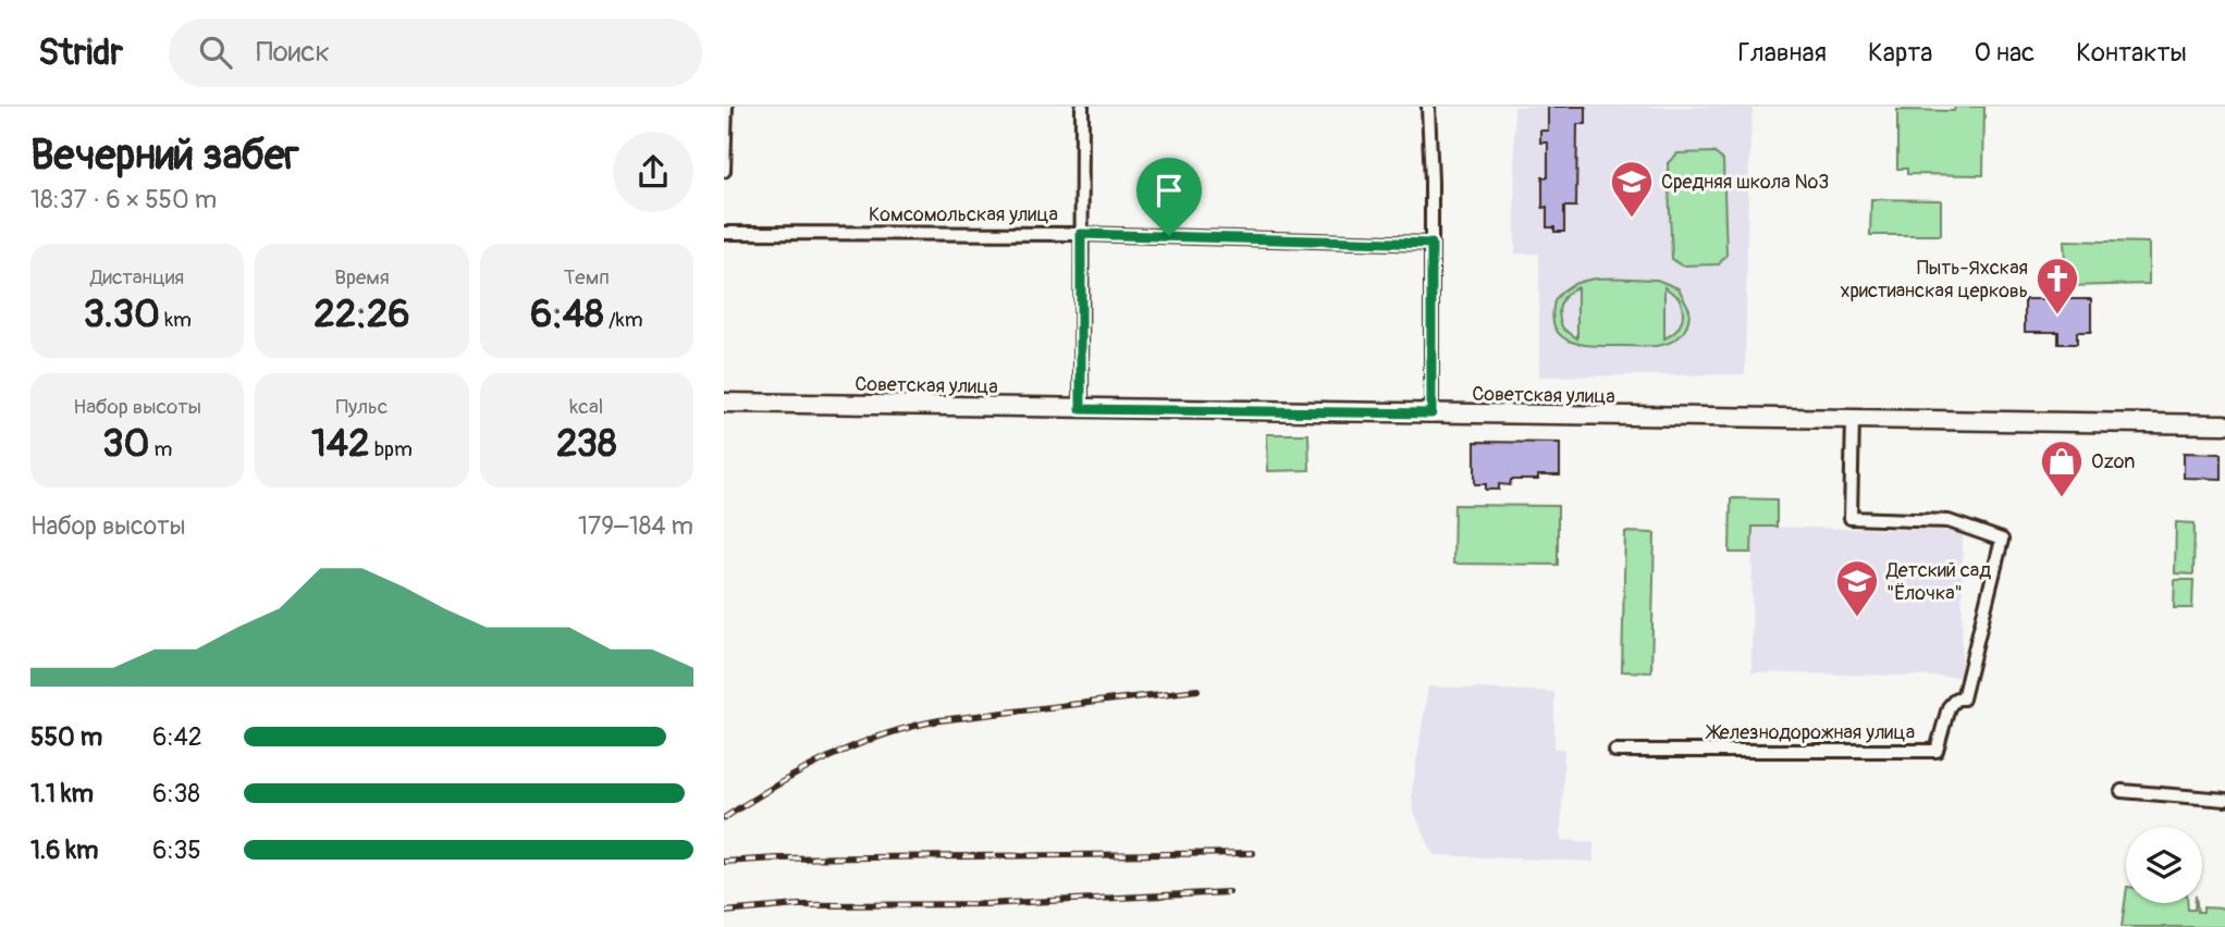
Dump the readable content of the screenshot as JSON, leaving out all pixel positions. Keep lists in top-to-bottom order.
{
  "streets": {
    "street": ["Комсомольская улица", "Советская улица", "Железнодорожная улица"]
  },
  "crossings": [
    ["Советская улица", "Железнодорожная улица"]
  ],
  "places": {
    "school or university": ["Средняя школа №3", "Детский сад \"Ёлочка\""],
    "church": ["Пыть-Яхская христианская церковь"],
    "shop": ["Ozon"]
  },
  "page": {
    "header": "Stridr",
    "search": "Поиск",
    "nav": [
      "Главная",
      "Карта",
      "О нас",
      "Контакты"
    ],
    "heading": ["Вечерний забег", "18:37 · 6 × 550 m"],
    "stats": [
      ["Дистанция", "3.30 km"],
      ["Время", "22:26"],
      ["Темп", "6:48 /km"],
      ["Набор высоты", "30 m"],
      ["Пульс", "142 bpm"],
      ["kcal", "238"]
    ],
    "chart": ["Набор высоты", "179–184 m"],
    "list": [
      {
        "name": "550 m",
        "note": "6:42"
      },
      {
        "name": "1.1 km",
        "note": "6:38"
      },
      {
        "name": "1.6 km",
        "note": "6:35"
      }
    ]
  }
}
